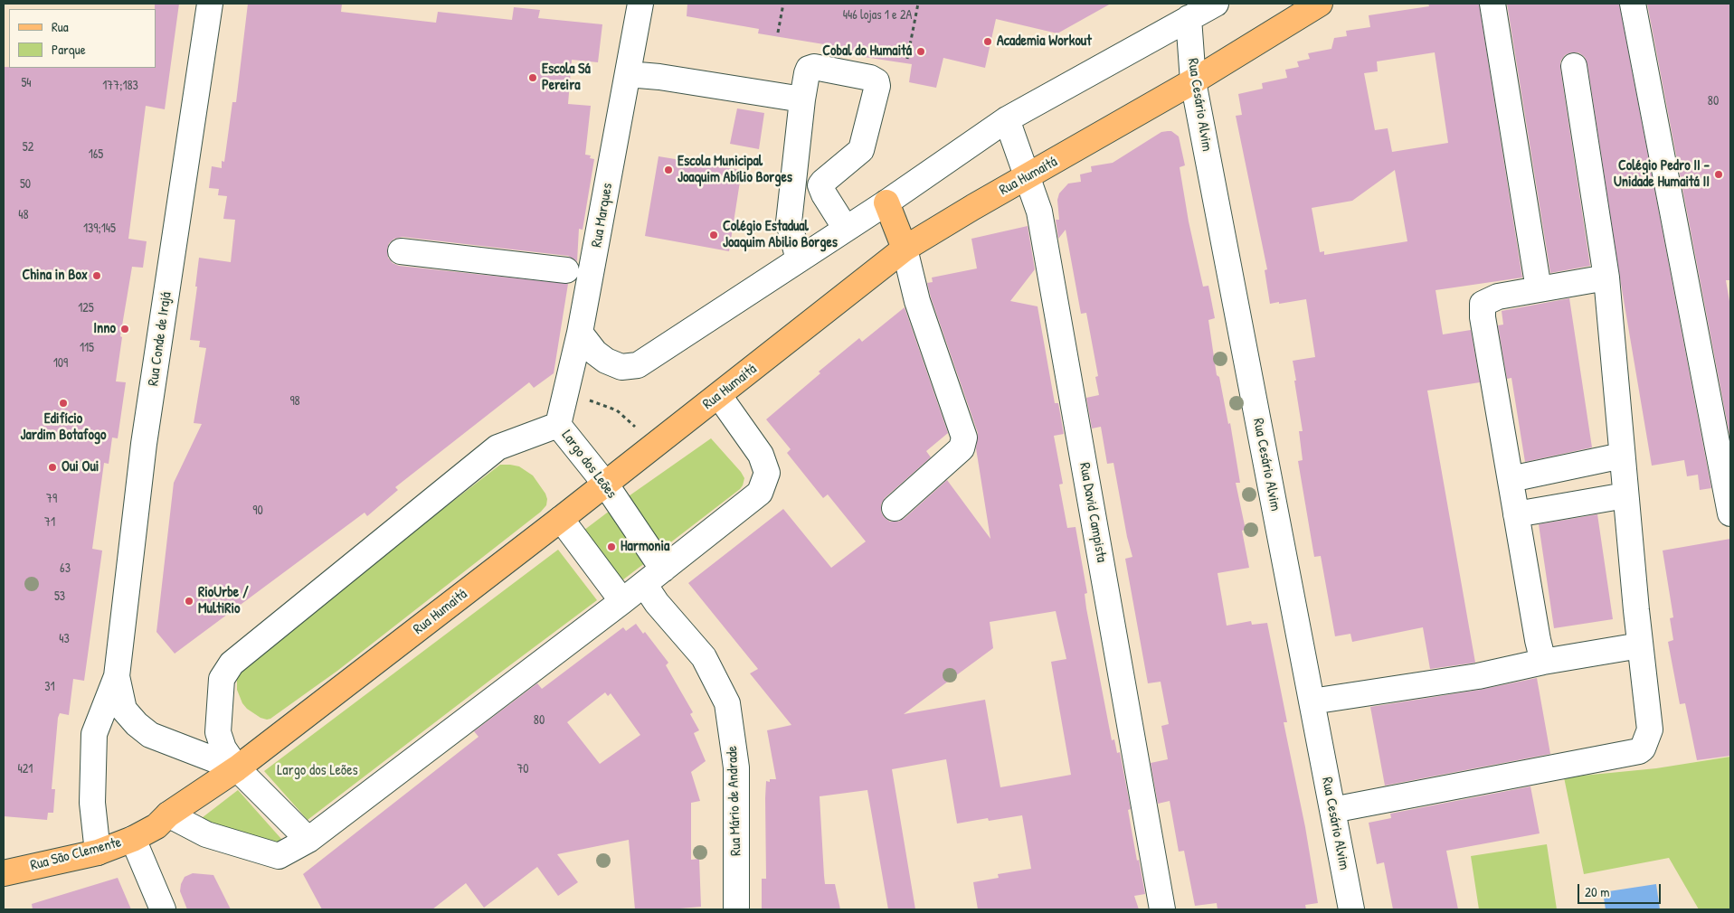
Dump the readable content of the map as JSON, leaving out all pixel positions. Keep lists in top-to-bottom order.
{
  "streets": {
    "main road": ["Rua Humaitá", "Rua São Clemente"],
    "street": [
      "Rua Cesário Alvim",
      "Rua Marques",
      "Rua Conde de Irajá",
      "Largo dos Leões",
      "Rua David Campista",
      "Rua Mário de Andrade"
    ]
  },
  "crossings": [
    ["Rua Cesário Alvim", "Rua Humaitá"],
    ["Rua Humaitá", "Rua Conde de Irajá"],
    ["Rua Humaitá", "Largo dos Leões"],
    ["Rua Humaitá", "Rua David Campista"],
    ["Rua Humaitá", "Rua São Clemente"],
    ["Rua Marques", "Largo dos Leões"],
    ["Rua Conde de Irajá", "Largo dos Leões"],
    ["Rua Conde de Irajá", "Rua São Clemente"]
  ],
  "parks": ["Largo dos Leões"],
  "places": [
    "Academia Workout",
    "Cobal do Humaitá",
    "Escola Sá Pereira",
    "Escola Municipal Joaquim Abílio Borges",
    "Colégio Pedro II - Unidade Humaitá II",
    "Colégio Estadual Joaquim Abilio Borges",
    "China in Box",
    "Inno",
    "Edifício Jardim Botafogo",
    "Oui Oui",
    "Harmonia",
    "RioUrbe / MultiRio"
  ],
  "house_numbers": [
    "446 lojas 1 e 2A",
    "54",
    "177;183",
    "80",
    "52",
    "165",
    "50",
    "48",
    "139;145",
    "125",
    "115",
    "109",
    "98",
    "79",
    "90",
    "71",
    "63",
    "53",
    "43",
    "31",
    "80",
    "421",
    "70"
  ],
  "legend": ["Rua", "Parque"],
  "scale_bar": "20 m"
}
